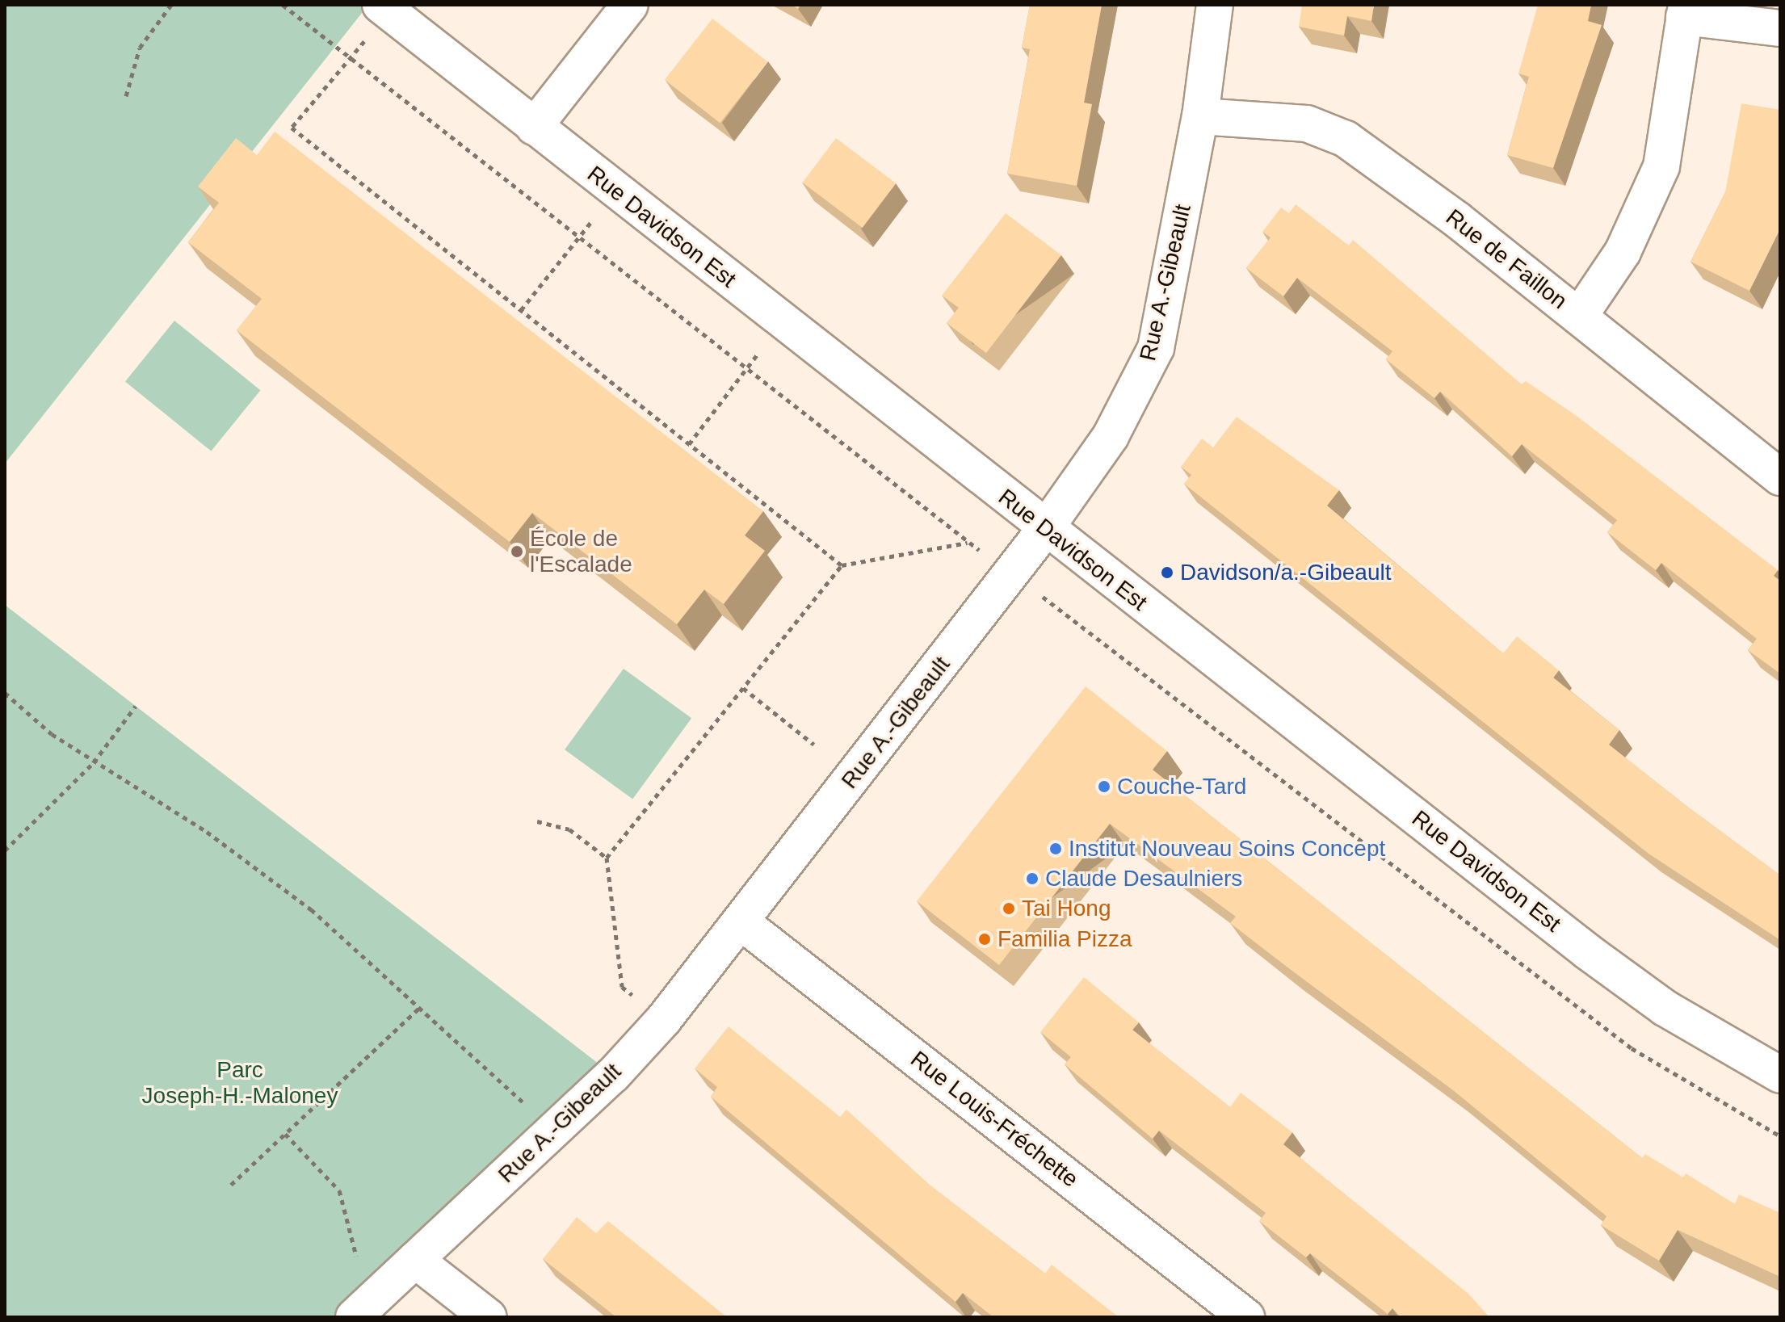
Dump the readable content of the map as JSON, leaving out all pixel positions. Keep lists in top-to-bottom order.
{
  "streets": {
    "street": [
      "Rue Davidson Est",
      "Rue de Faillon",
      "Rue A.-Gibeault",
      "Rue Louis-Fréchette"
    ]
  },
  "crossings": [
    ["Rue Davidson Est", "Rue A.-Gibeault"],
    ["Rue de Faillon", "Rue A.-Gibeault"],
    ["Rue A.-Gibeault", "Rue Louis-Fréchette"]
  ],
  "parks": ["Parc Joseph-H.-Maloney"],
  "places": [
    "École de l'Escalade",
    "Davidson/a.-Gibeault",
    "Couche-Tard",
    "Institut Nouveau Soins Concept",
    "Claude Desaulniers",
    "Tai Hong",
    "Familia Pizza"
  ]
}
